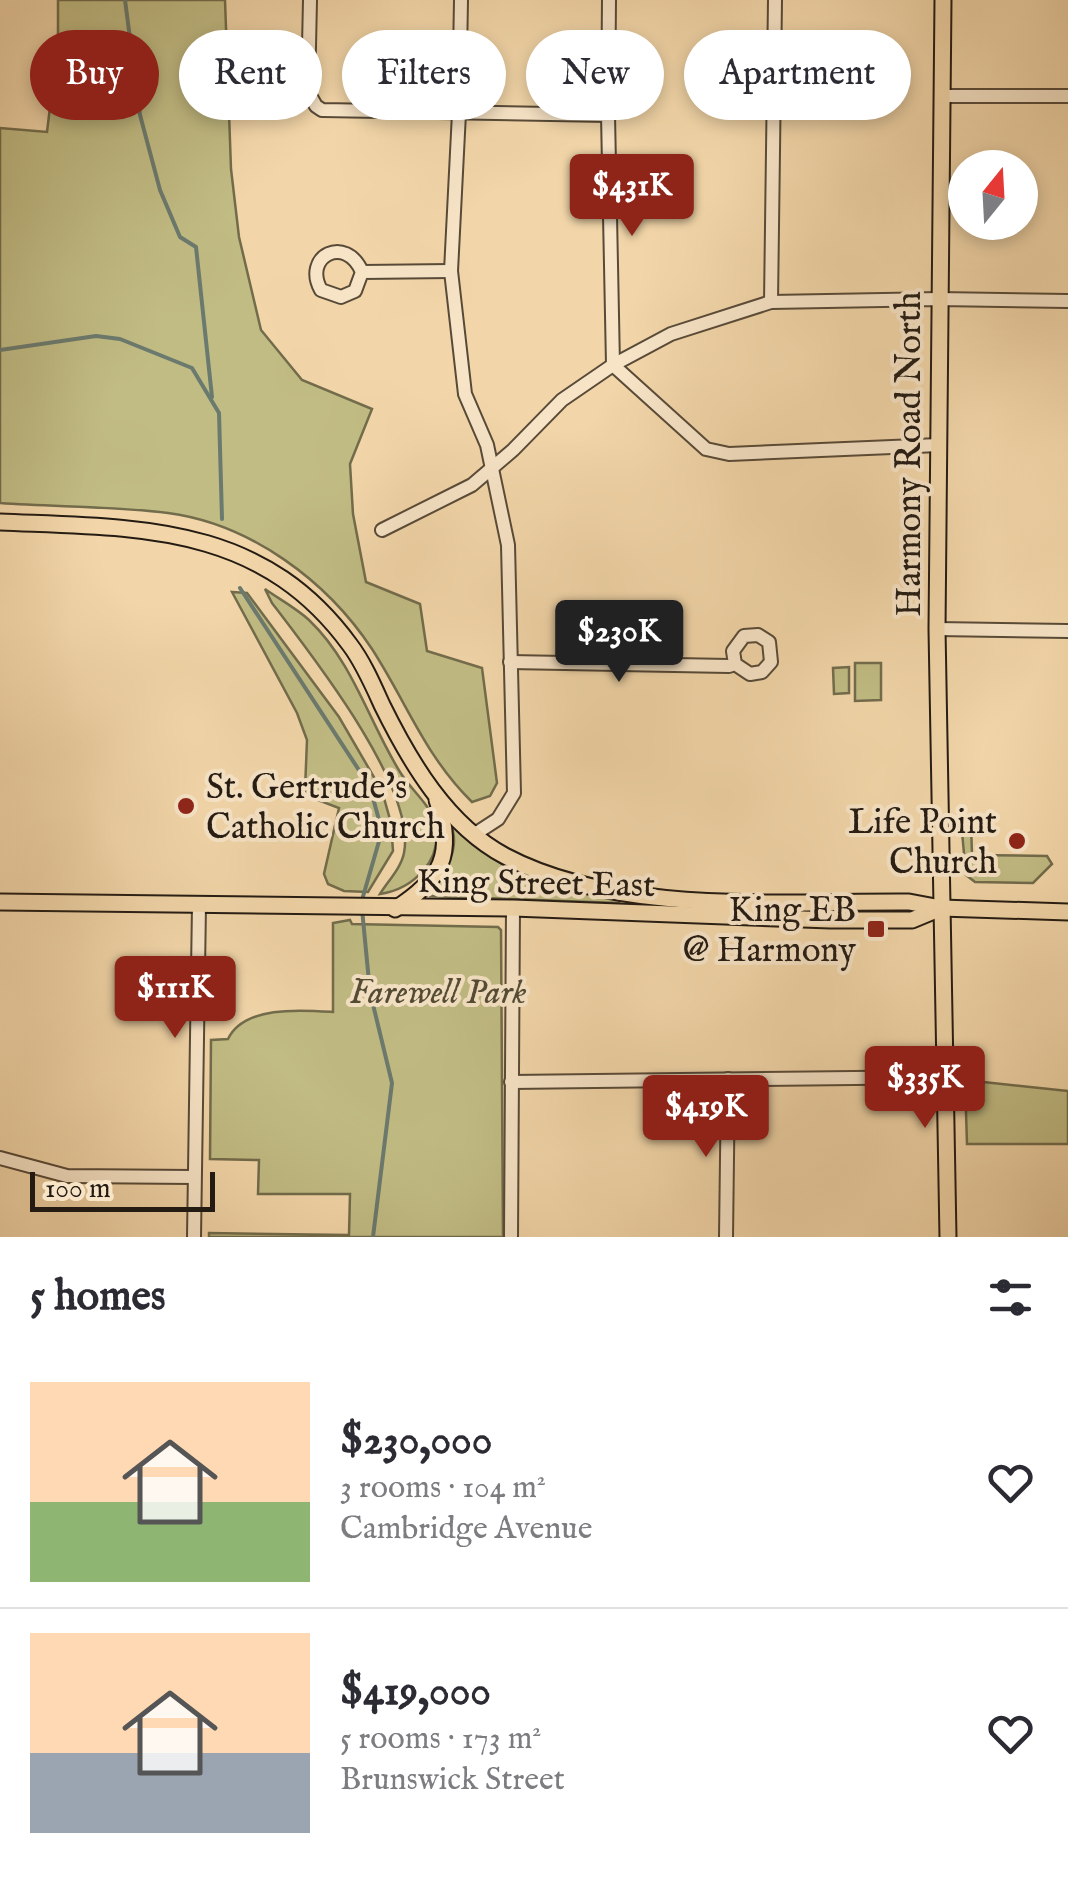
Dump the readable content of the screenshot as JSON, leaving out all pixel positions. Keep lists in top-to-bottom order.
{
  "streets": {
    "main road": ["Harmony Road North", "King Street East"]
  },
  "crossings": [
    ["Harmony Road North", "King Street East"]
  ],
  "parks": ["Farewell Park"],
  "places": {
    "other": ["St. Gertrude's Catholic Church", "Life Point Church"],
    "transit": ["King EB @ Harmony"]
  },
  "scale_bar": "100 m",
  "north": "top",
  "page": {
    "chip": [
      "Buy",
      "Rent",
      "Filters",
      "New",
      "Apartment"
    ],
    "price": [
      "$431K",
      "$230K",
      "$111K",
      "$335K",
      "$419K"
    ],
    "scale": "100 m",
    "heading": "5 homes",
    "list": [
      {
        "name": "$230,000",
        "note": "3 rooms · 104 m² · Cambridge Avenue"
      },
      {
        "name": "$419,000",
        "note": "5 rooms · 173 m² · Brunswick Street"
      }
    ]
  }
}
